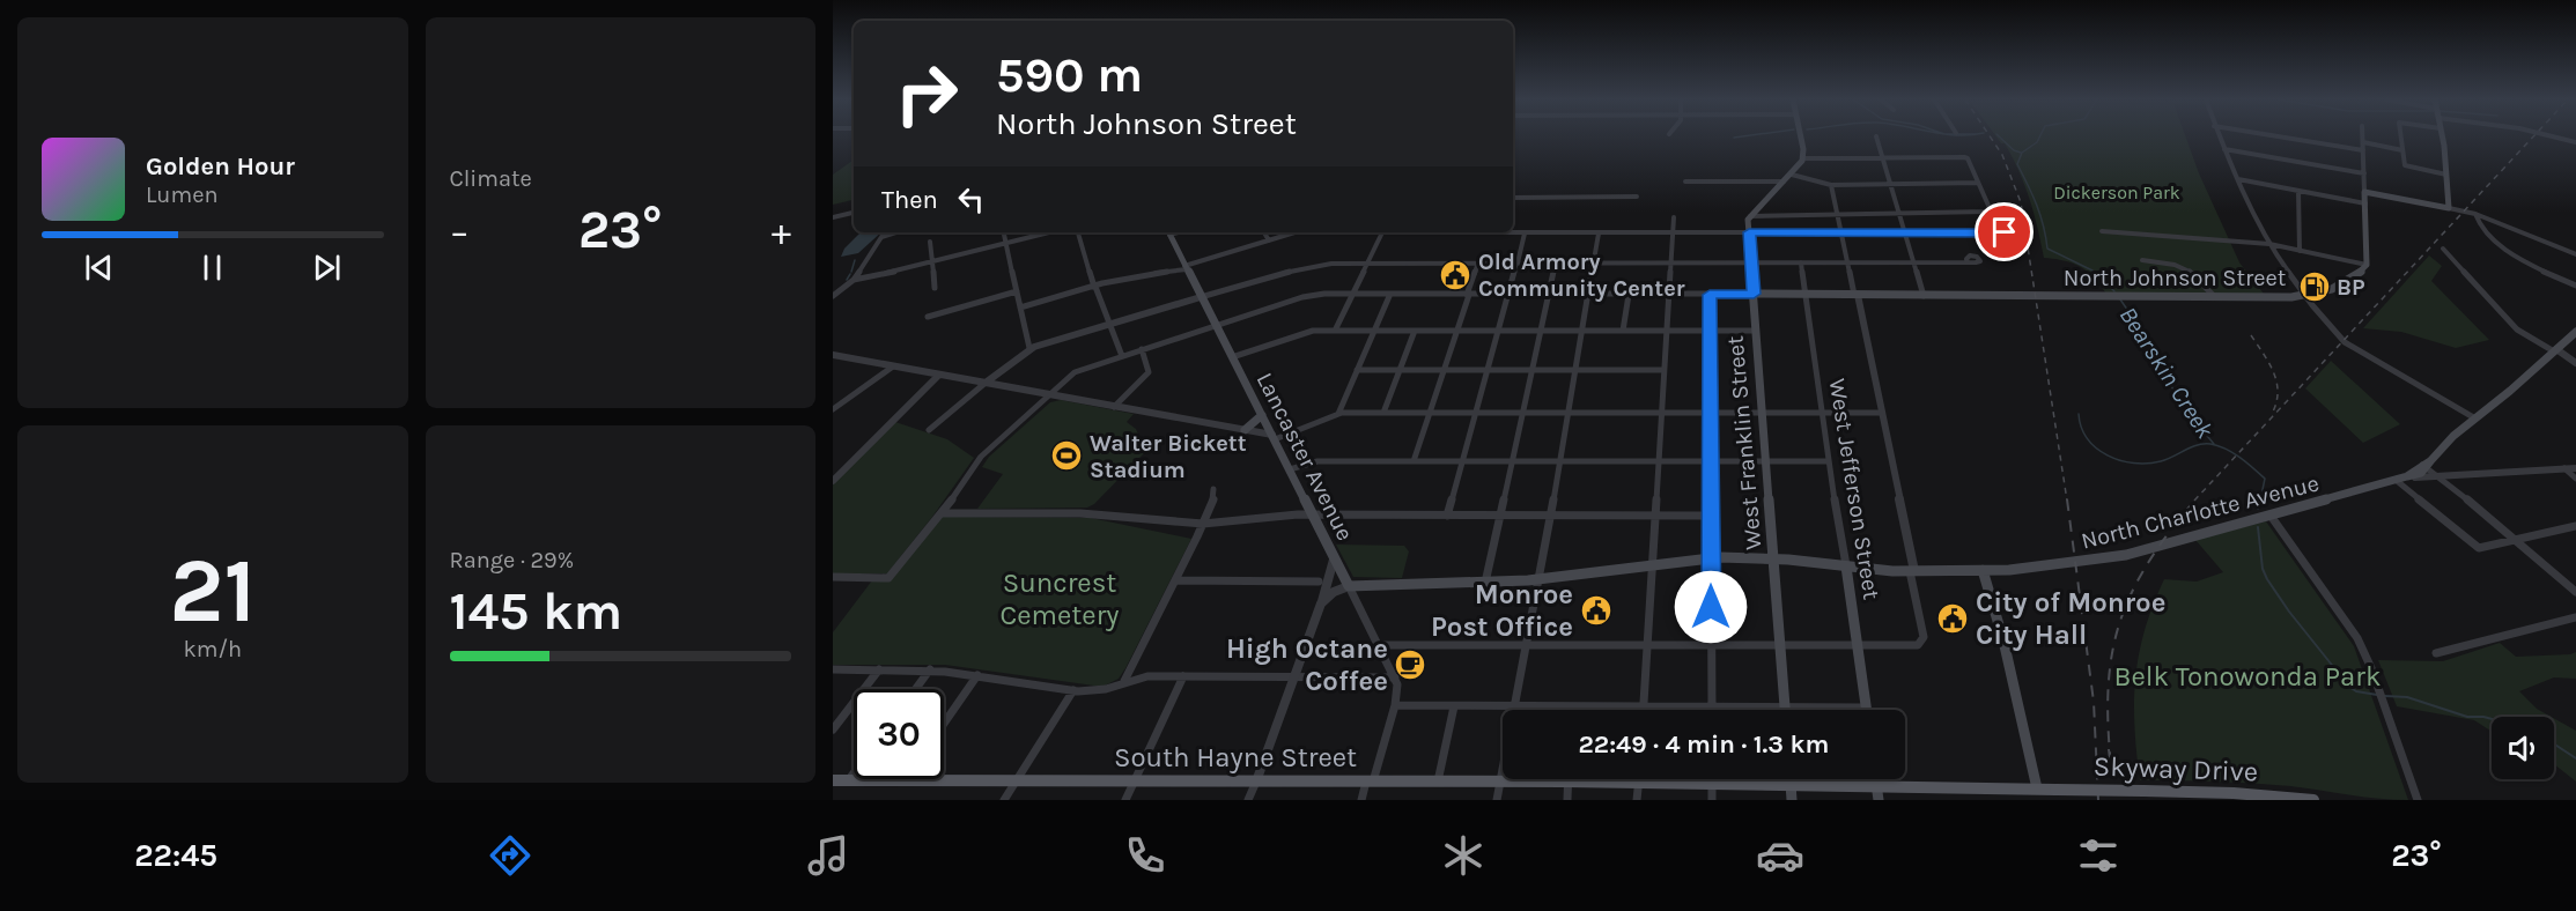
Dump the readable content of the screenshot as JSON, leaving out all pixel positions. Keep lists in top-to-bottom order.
{
  "streets": {
    "main road": [
      "North Johnson Street",
      "West Franklin Street",
      "Lancaster Avenue",
      "West Jefferson Street",
      "North Charlotte Avenue",
      "South Hayne Street",
      "Skyway Drive"
    ]
  },
  "crossings": [
    ["North Johnson Street", "West Franklin Street"],
    ["North Johnson Street", "West Jefferson Street"],
    ["West Franklin Street", "North Charlotte Avenue"],
    ["Lancaster Avenue", "North Charlotte Avenue"],
    ["Lancaster Avenue", "South Hayne Street"],
    ["West Jefferson Street", "North Charlotte Avenue"]
  ],
  "water": ["Bearskin Creek"],
  "parks": ["Dickerson Park", "Suncrest Cemetery", "Belk Tonowonda Park"],
  "places": {
    "public building": ["Old Armory Community Center", "Monroe Post Office", "City of Monroe City Hall"],
    "fuel station": ["BP"],
    "sports": ["Walter Bickett Stadium"],
    "cafe": ["High Octane Coffee"]
  },
  "page": {
    "tile": [
      "Climate",
      ["21", "km/h"],
      ["Range · 29%", "145 km"]
    ],
    "turn": ["590 m", "North Johnson Street"],
    "song": ["Golden Hour", "Lumen"],
    "then": "Then",
    "heat": ["−", "23°", "+"],
    "limit": "30",
    "trip": "22:49 · 4 min · 1.3 km",
    "tabs": ["22:45", "23°"]
  }
}
